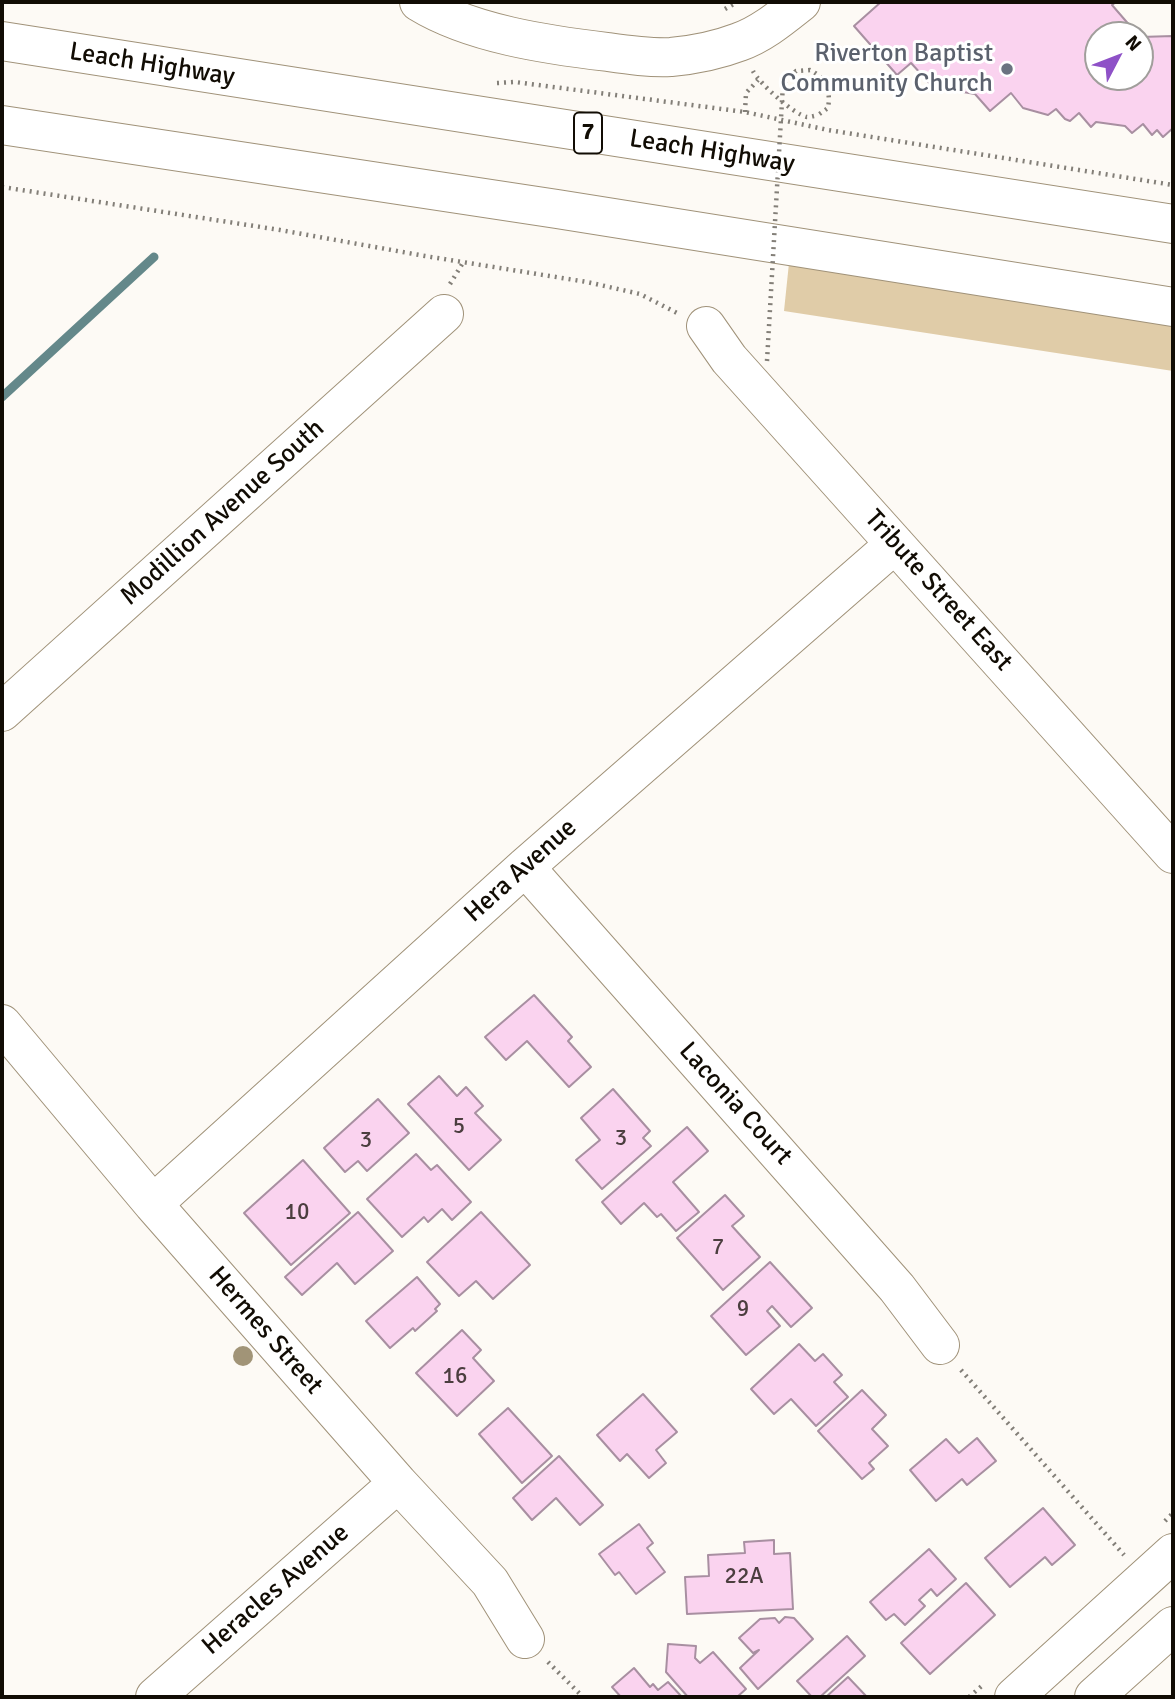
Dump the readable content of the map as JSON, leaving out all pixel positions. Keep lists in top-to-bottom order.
{
  "streets": {
    "main road": [
      "Leach Highway",
      "7",
      "Modillion Avenue South",
      "Tribute Street East",
      "Hera Avenue",
      "Laconia Court",
      "Hermes Street",
      "Heracles Avenue"
    ]
  },
  "crossings": [
    ["Tribute Street East", "Hera Avenue"],
    ["Hera Avenue", "Laconia Court"],
    ["Hera Avenue", "Hermes Street"],
    ["Hermes Street", "Heracles Avenue"]
  ],
  "places": ["Riverton Baptist Community Church"],
  "house_numbers": [
    "5",
    "3",
    "3",
    "10",
    "7",
    "9",
    "16",
    "22A"
  ],
  "north": "top right"
}
